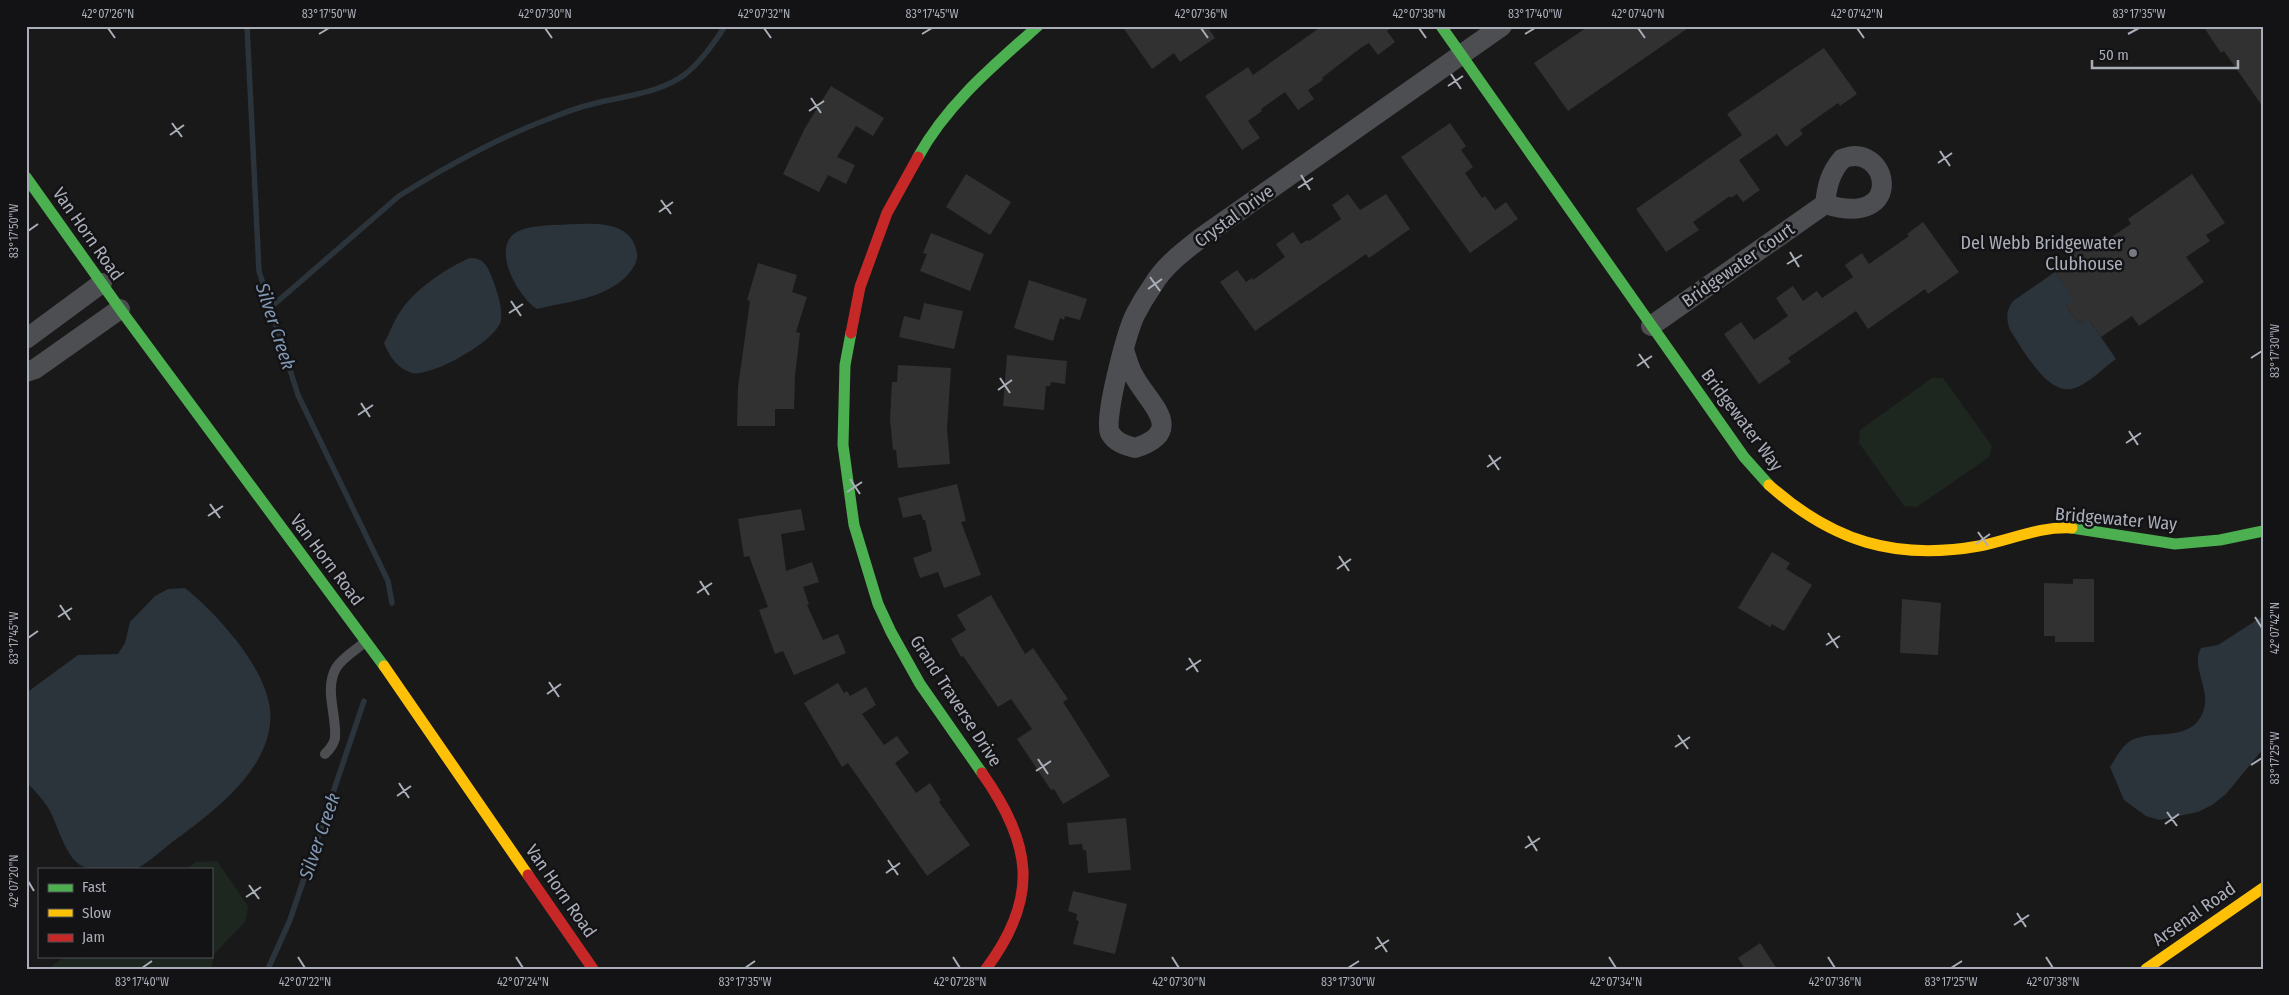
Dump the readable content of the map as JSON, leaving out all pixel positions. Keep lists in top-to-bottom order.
{
  "streets": {
    "street": [
      "Crystal Drive",
      "Van Horn Road",
      "Bridgewater Court",
      "Bridgewater Way",
      "Grand Traverse Drive",
      "Arsenal Road"
    ]
  },
  "crossings": [
    ["Crystal Drive", "Bridgewater Way"],
    ["Bridgewater Court", "Bridgewater Way"]
  ],
  "water": ["Silver Creek"],
  "places": ["Del Webb Bridgewater Clubhouse"],
  "legend": ["Fast", "Slow", "Jam"],
  "scale_bar": "50 m",
  "coordinates": [
    "42°07'26\"N",
    "83°17'50\"W",
    "42°07'30\"N",
    "42°07'32\"N",
    "83°17'45\"W",
    "42°07'36\"N",
    "42°07'38\"N",
    "83°17'40\"W",
    "42°07'40\"N",
    "42°07'42\"N",
    "83°17'35\"W",
    "83°17'30\"W",
    "83°17'25\"W",
    "42°07'20\"N",
    "42°07'22\"N",
    "42°07'24\"N",
    "42°07'28\"N",
    "42°07'34\"N"
  ]
}
